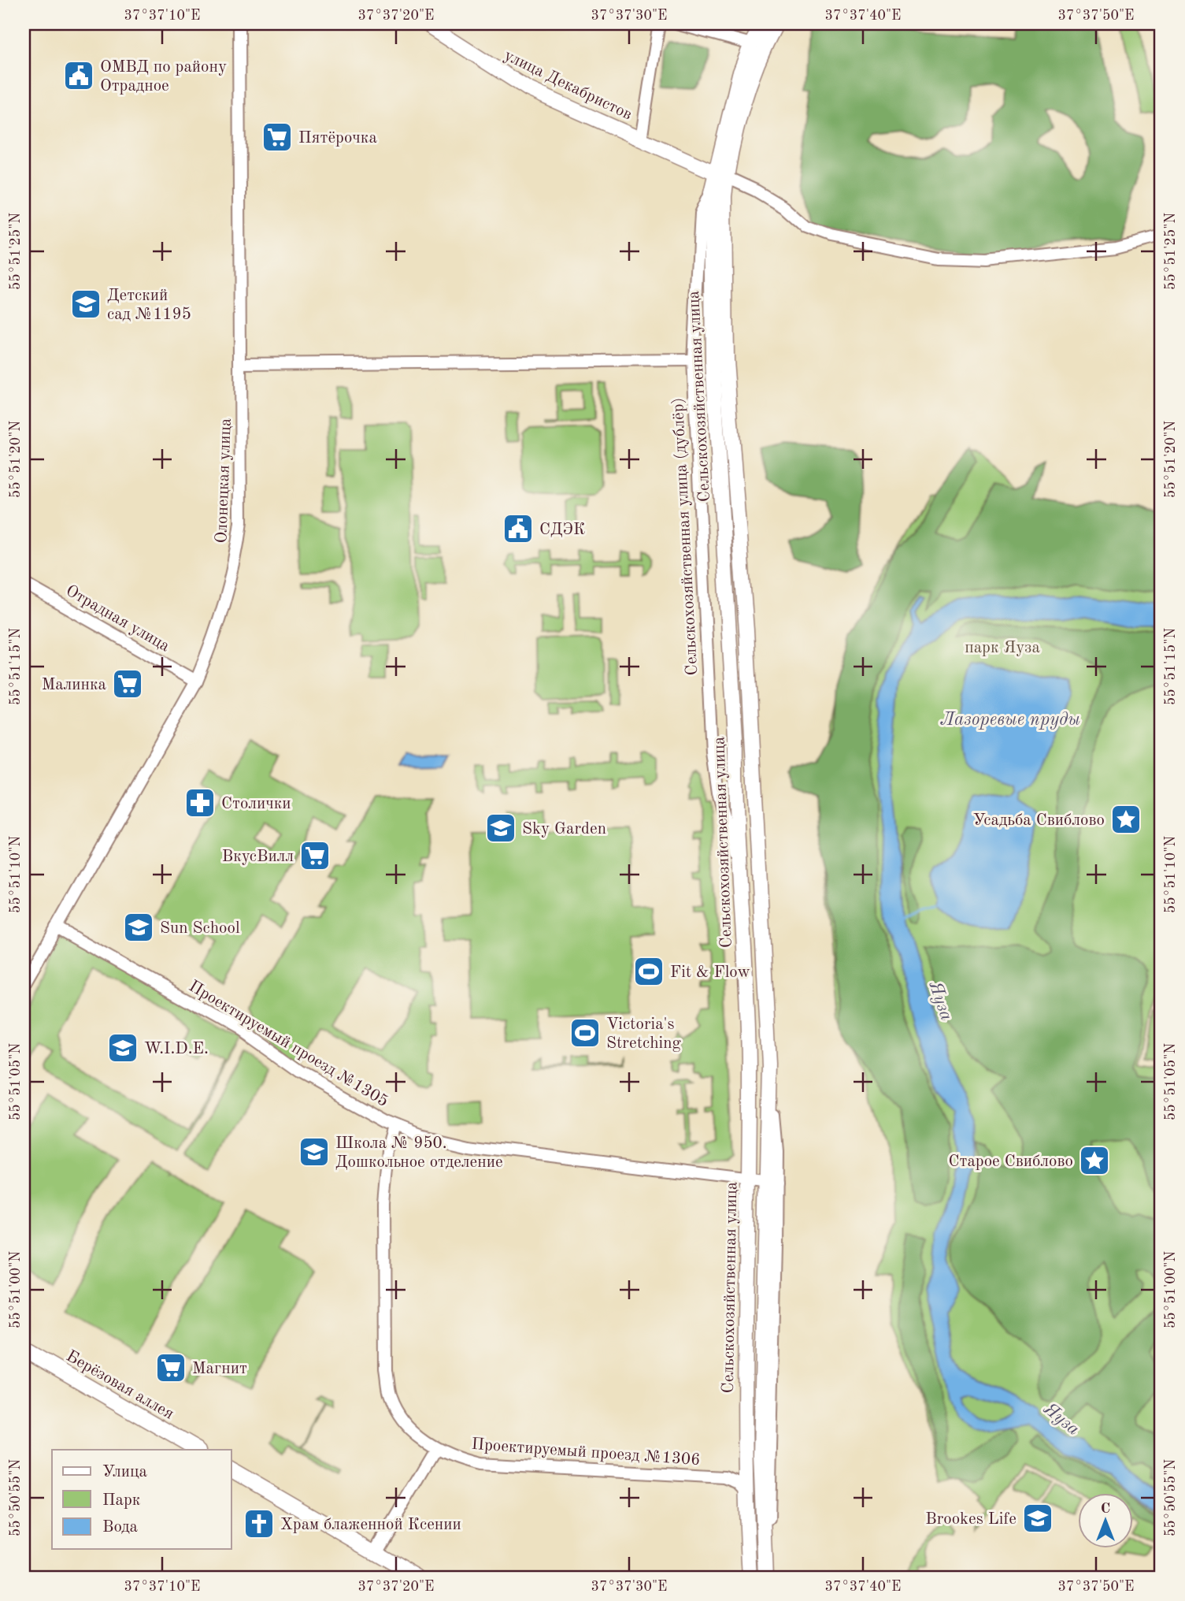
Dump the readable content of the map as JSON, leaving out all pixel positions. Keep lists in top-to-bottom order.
{
  "streets": {
    "main road": ["улица Декабристов", "Сельскохозяйственная улица", "Берёзовая аллея"],
    "street": [
      "Олонецкая улица",
      "Сельскохозяйственная улица (дублёр)",
      "Отрадная улица",
      "Проектируемый проезд №1305",
      "Проектируемый проезд №1306"
    ]
  },
  "crossings": [
    ["улица Декабристов", "Сельскохозяйственная улица"],
    ["Сельскохозяйственная улица", "Сельскохозяйственная улица (дублёр)"],
    ["Сельскохозяйственная улица", "Проектируемый проезд №1305"],
    ["Сельскохозяйственная улица", "Проектируемый проезд №1306"],
    ["Олонецкая улица", "Отрадная улица"],
    ["Олонецкая улица", "Проектируемый проезд №1305"],
    ["Проектируемый проезд №1305", "Проектируемый проезд №1306"]
  ],
  "water": ["Лазоревые пруды", "Яуза"],
  "parks": ["парк Яуза"],
  "places": {
    "public building": ["ОМВД по району Отрадное", "СДЭК"],
    "supermarket": [
      "Пятёрочка",
      "Малинка",
      "ВкусВилл",
      "Магнит"
    ],
    "school or university": [
      "Детский сад №1195",
      "Sky Garden",
      "Sun School",
      "W.I.D.E.",
      "Школа № 950. Дошкольное отделение",
      "Brookes Life"
    ],
    "pharmacy": ["Столички"],
    "place": ["Усадьба Свиблово", "Старое Свиблово"],
    "sports": ["Fit & Flow", "Victoria's Stretching"],
    "church": ["Храм блаженной Ксении"]
  },
  "legend": ["Улица", "Парк", "Вода"],
  "north": "top",
  "coordinates": [
    "37°37'10\"E",
    "37°37'20\"E",
    "37°37'30\"E",
    "37°37'40\"E",
    "37°37'50\"E",
    "55°51'25\"N",
    "55°51'20\"N",
    "55°51'15\"N",
    "55°51'10\"N",
    "55°51'05\"N",
    "55°51'00\"N",
    "55°50'55\"N"
  ]
}
